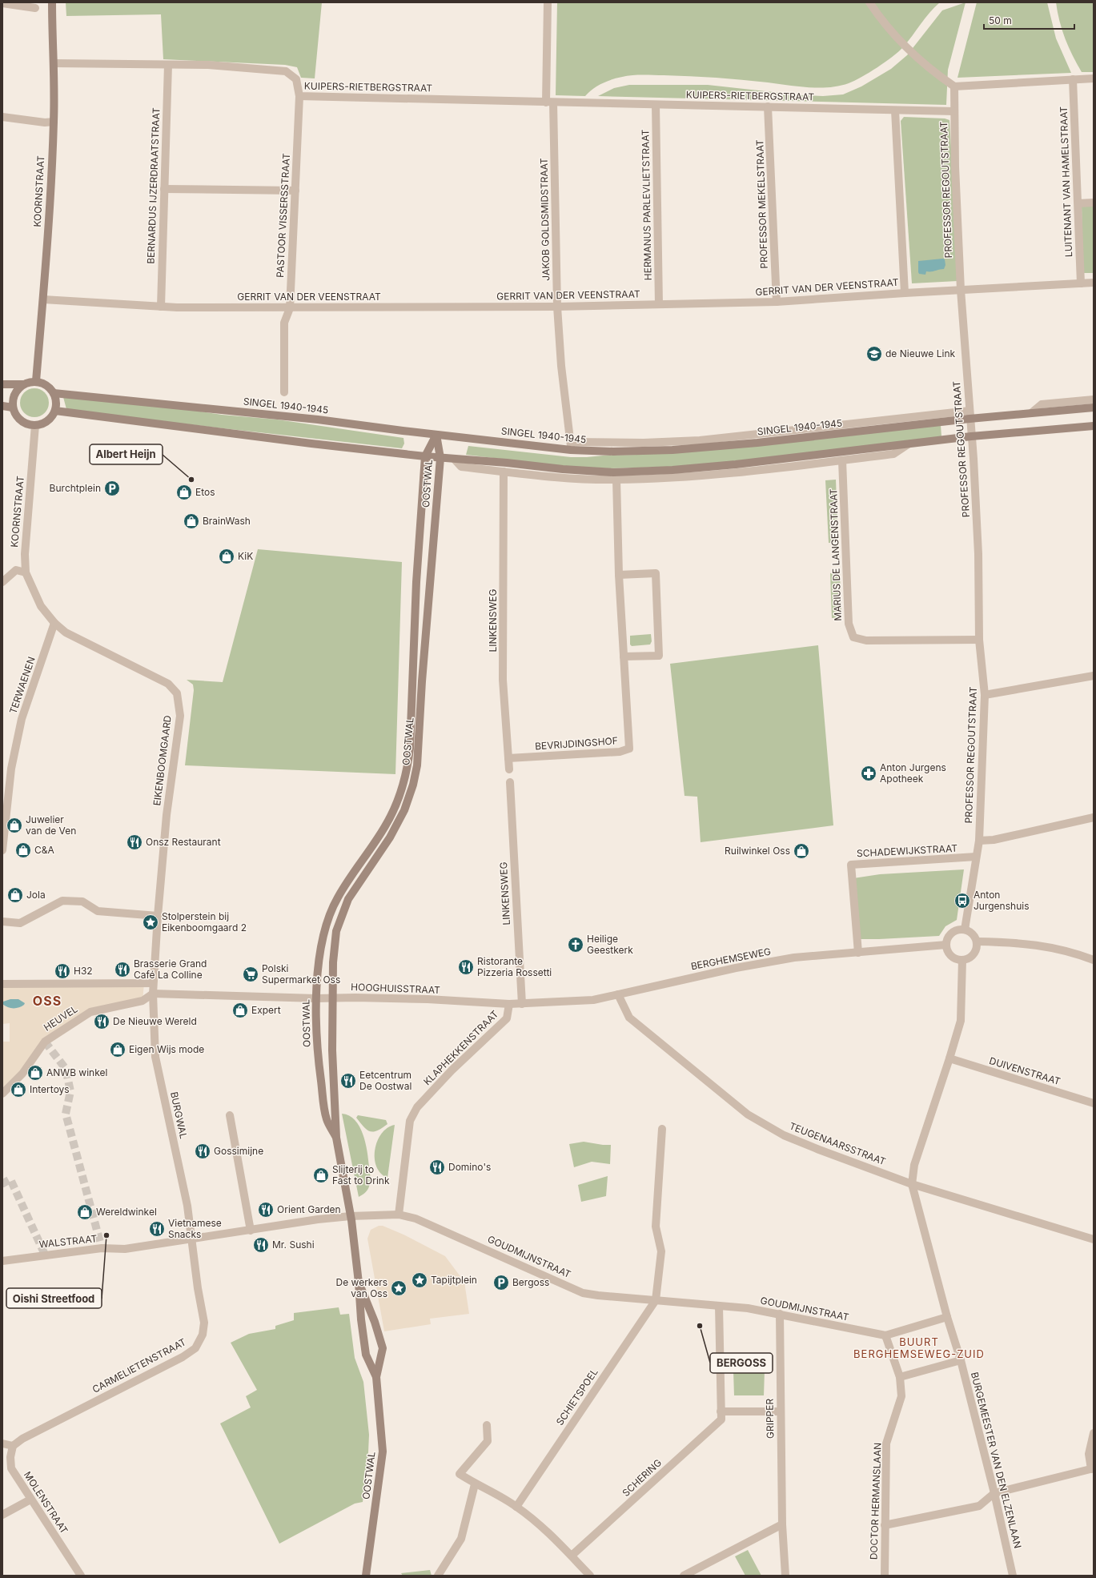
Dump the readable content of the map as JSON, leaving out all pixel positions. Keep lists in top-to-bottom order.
{
  "streets": {
    "street": [
      "KUIPERS-RIETBERGSTRAAT",
      "LUITENANT VAN HAMELSTRAAT",
      "BERNARDUS IJZERDRAATSTRAAT",
      "PROFESSOR REGOUTSTRAAT",
      "KOORNSTRAAT",
      "PROFESSOR MEKELSTRAAT",
      "HERMANUS PARLEVLIETSTRAAT",
      "PASTOOR VISSERSSTRAAT",
      "JAKOB GOLDSMIDSTRAAT",
      "GERRIT VAN DER VEENSTRAAT",
      "SINGEL 1940-1945",
      "OOSTWAL",
      "MARIUS DE LANGENSTRAAT",
      "LINKENSWEG",
      "TERWAENEN",
      "BEVRIJDINGSHOF",
      "EIKENBOOMGAARD",
      "SCHADEWIJKSTRAAT",
      "BERGHEMSEWEG",
      "HOOGHUISSTRAAT",
      "HEUVEL",
      "KLAPHEKKENSTRAAT",
      "DUIVENSTRAAT",
      "BURGWAL",
      "TEUGENAARSSTRAAT",
      "WALSTRAAT",
      "GOUDMIJNSTRAAT",
      "CARMELIETENSTRAAT",
      "SCHIETSPOEL",
      "GRIPPER",
      "BURGEMEESTER VAN DEN ELZENLAAN",
      "SCHERING",
      "DOCTOR HERMANSLAAN",
      "MOLENSTRAAT"
    ]
  },
  "crossings": [
    ["KUIPERS-RIETBERGSTRAAT", "BERNARDUS IJZERDRAATSTRAAT"],
    ["KUIPERS-RIETBERGSTRAAT", "PROFESSOR REGOUTSTRAAT"],
    ["KUIPERS-RIETBERGSTRAAT", "KOORNSTRAAT"],
    ["KUIPERS-RIETBERGSTRAAT", "PROFESSOR MEKELSTRAAT"],
    ["KUIPERS-RIETBERGSTRAAT", "HERMANUS PARLEVLIETSTRAAT"],
    ["KUIPERS-RIETBERGSTRAAT", "PASTOOR VISSERSSTRAAT"],
    ["KUIPERS-RIETBERGSTRAAT", "JAKOB GOLDSMIDSTRAAT"],
    ["LUITENANT VAN HAMELSTRAAT", "GERRIT VAN DER VEENSTRAAT"],
    ["BERNARDUS IJZERDRAATSTRAAT", "GERRIT VAN DER VEENSTRAAT"],
    ["PROFESSOR REGOUTSTRAAT", "GERRIT VAN DER VEENSTRAAT"],
    ["PROFESSOR REGOUTSTRAAT", "SINGEL 1940-1945"],
    ["PROFESSOR REGOUTSTRAAT", "MARIUS DE LANGENSTRAAT"],
    ["PROFESSOR REGOUTSTRAAT", "SCHADEWIJKSTRAAT"],
    ["PROFESSOR REGOUTSTRAAT", "BERGHEMSEWEG"],
    ["PROFESSOR REGOUTSTRAAT", "BURGEMEESTER VAN DEN ELZENLAAN"],
    ["KOORNSTRAAT", "GERRIT VAN DER VEENSTRAAT"],
    ["KOORNSTRAAT", "SINGEL 1940-1945"],
    ["KOORNSTRAAT", "EIKENBOOMGAARD"],
    ["PROFESSOR MEKELSTRAAT", "GERRIT VAN DER VEENSTRAAT"],
    ["HERMANUS PARLEVLIETSTRAAT", "GERRIT VAN DER VEENSTRAAT"],
    ["PASTOOR VISSERSSTRAAT", "GERRIT VAN DER VEENSTRAAT"],
    ["JAKOB GOLDSMIDSTRAAT", "GERRIT VAN DER VEENSTRAAT"],
    ["JAKOB GOLDSMIDSTRAAT", "SINGEL 1940-1945"],
    ["SINGEL 1940-1945", "OOSTWAL"],
    ["OOSTWAL", "HOOGHUISSTRAAT"],
    ["OOSTWAL", "WALSTRAAT"],
    ["OOSTWAL", "GOUDMIJNSTRAAT"],
    ["LINKENSWEG", "BEVRIJDINGSHOF"],
    ["LINKENSWEG", "BERGHEMSEWEG"],
    ["LINKENSWEG", "HOOGHUISSTRAAT"],
    ["TERWAENEN", "EIKENBOOMGAARD"],
    ["EIKENBOOMGAARD", "HOOGHUISSTRAAT"],
    ["EIKENBOOMGAARD", "HEUVEL"],
    ["EIKENBOOMGAARD", "BURGWAL"],
    ["SCHADEWIJKSTRAAT", "BERGHEMSEWEG"],
    ["BERGHEMSEWEG", "HOOGHUISSTRAAT"],
    ["BERGHEMSEWEG", "TEUGENAARSSTRAAT"],
    ["BERGHEMSEWEG", "BURGEMEESTER VAN DEN ELZENLAAN"],
    ["HOOGHUISSTRAAT", "HEUVEL"],
    ["HOOGHUISSTRAAT", "KLAPHEKKENSTRAAT"],
    ["HOOGHUISSTRAAT", "BURGWAL"],
    ["HEUVEL", "BURGWAL"],
    ["KLAPHEKKENSTRAAT", "GOUDMIJNSTRAAT"],
    ["DUIVENSTRAAT", "BURGEMEESTER VAN DEN ELZENLAAN"],
    ["BURGWAL", "WALSTRAAT"],
    ["BURGWAL", "CARMELIETENSTRAAT"],
    ["TEUGENAARSSTRAAT", "BURGEMEESTER VAN DEN ELZENLAAN"],
    ["WALSTRAAT", "GOUDMIJNSTRAAT"],
    ["WALSTRAAT", "CARMELIETENSTRAAT"],
    ["GOUDMIJNSTRAAT", "SCHIETSPOEL"],
    ["GOUDMIJNSTRAAT", "GRIPPER"],
    ["GOUDMIJNSTRAAT", "BURGEMEESTER VAN DEN ELZENLAAN"],
    ["GOUDMIJNSTRAAT", "SCHERING"],
    ["GOUDMIJNSTRAAT", "DOCTOR HERMANSLAAN"],
    ["CARMELIETENSTRAAT", "MOLENSTRAAT"]
  ],
  "districts": ["OSS", "BUURT BERGHEMSEWEG-ZUID"],
  "places": {
    "school or university": ["de Nieuwe Link"],
    "other": ["Albert Heijn", "Oishi Streetfood", "BERGOSS"],
    "parking": ["Burchtplein", "Bergoss"],
    "shop": [
      "Etos",
      "BrainWash",
      "KiK",
      "Juwelier van de Ven",
      "C&A",
      "Ruilwinkel Oss",
      "Jola",
      "Expert",
      "Eigen Wijs mode",
      "ANWB winkel",
      "Intertoys",
      "Slijterij to Fast to Drink",
      "Wereldwinkel"
    ],
    "pharmacy": ["Anton Jurgens Apotheek"],
    "restaurant": [
      "Onsz Restaurant",
      "Ristorante Pizzeria Rossetti",
      "Brasserie Grand Café La Colline",
      "H32",
      "De Nieuwe Wereld",
      "Eetcentrum De Oostwal",
      "Gossimijne",
      "Domino's",
      "Orient Garden",
      "Vietnamese Snacks",
      "Mr. Sushi"
    ],
    "bus stop": ["Anton Jurgenshuis"],
    "place": ["Stolperstein bij Eikenboomgaard 2", "Tapijtplein", "De werkers van Oss"],
    "church": ["Heilige Geestkerk"],
    "supermarket": ["Polski Supermarket Oss"]
  },
  "scale_bar": "50 m"
}
